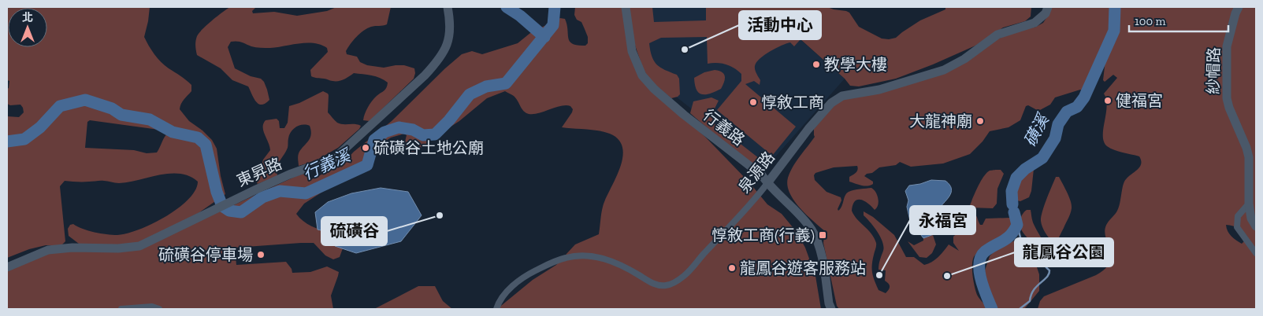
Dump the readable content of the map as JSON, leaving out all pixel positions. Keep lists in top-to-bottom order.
{
  "streets": {
    "street": [
      "紗帽路",
      "行義路",
      "東昇路",
      "泉源路"
    ]
  },
  "crossings": [
    ["行義路", "泉源路"]
  ],
  "water": ["磺溪", "行義溪"],
  "places": {
    "other": [
      "活動中心",
      "教學大樓",
      "健福宮",
      "惇敘工商",
      "大龍神廟",
      "硫磺谷土地公廟",
      "硫磺谷",
      "硫磺谷停車場",
      "龍鳳谷遊客服務站",
      "永福宮",
      "龍鳳谷公園"
    ],
    "transit": ["惇敘工商(行義)"]
  },
  "scale_bar": "100 m",
  "north": "top"
}
